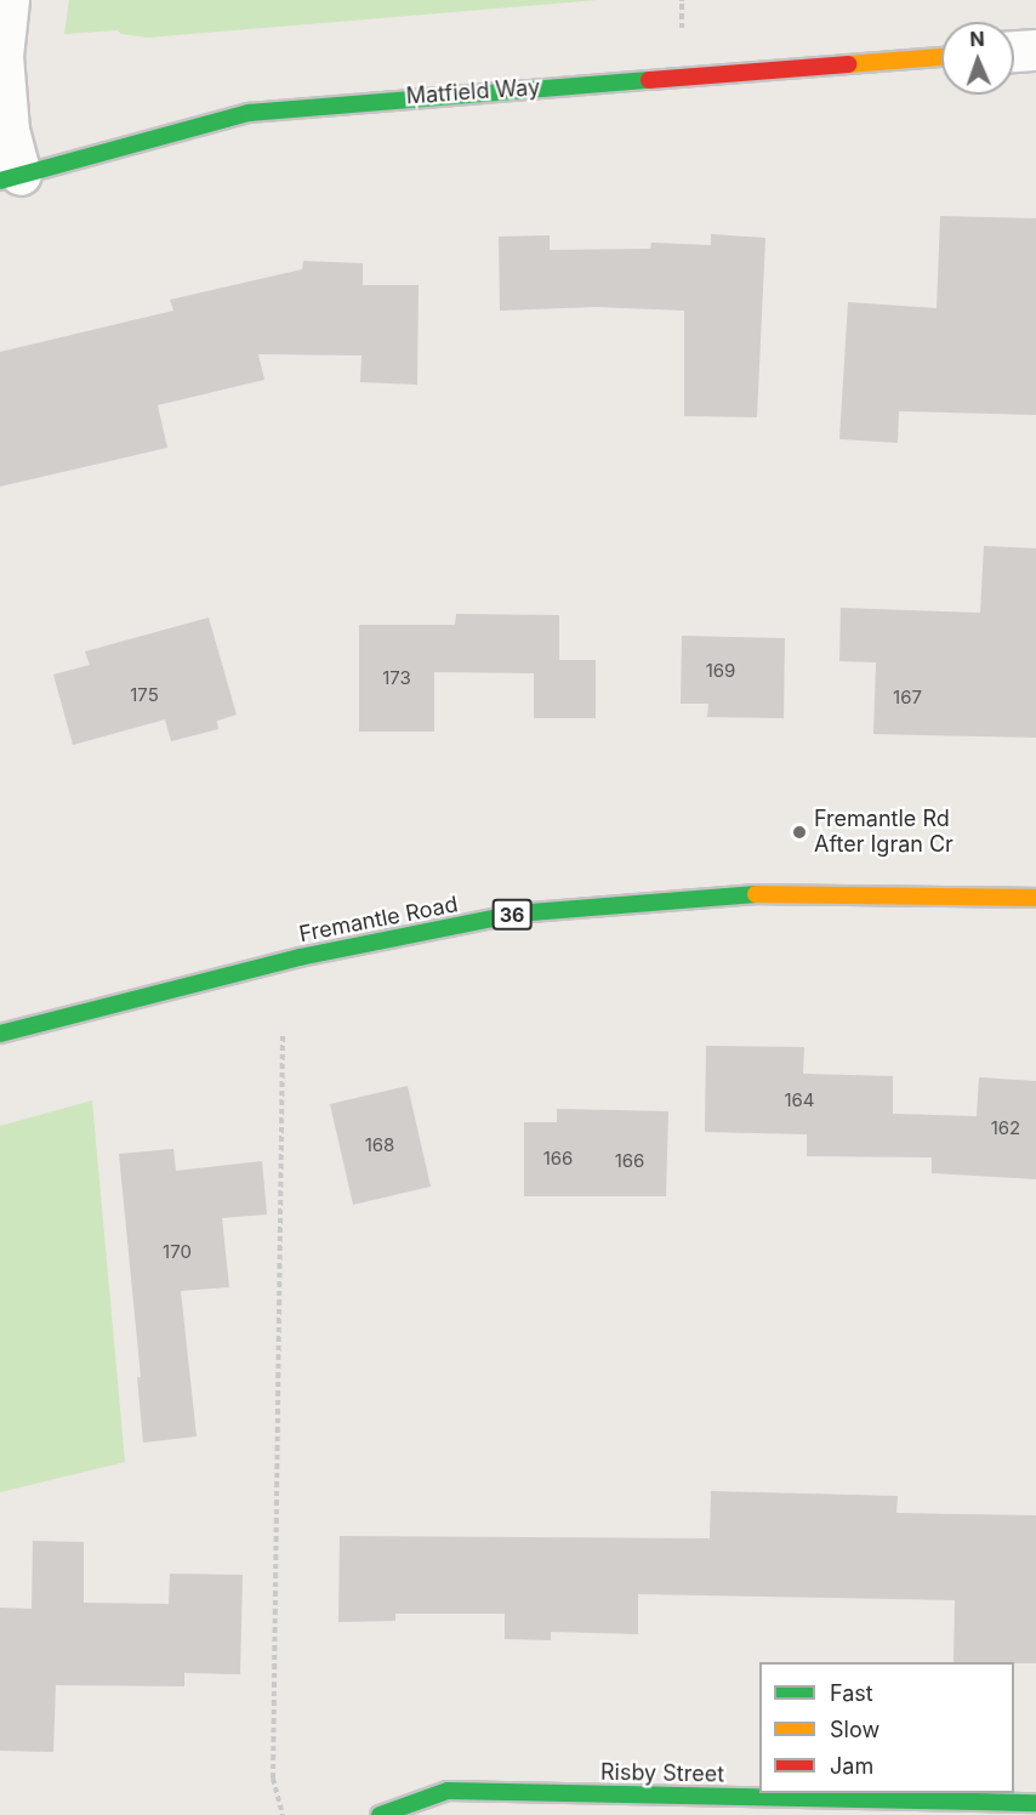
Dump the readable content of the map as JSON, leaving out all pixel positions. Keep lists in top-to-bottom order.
{
  "streets": {
    "street": [
      "Matfield Way",
      "36",
      "Fremantle Road",
      "Risby Street"
    ]
  },
  "places": ["Fremantle Rd After Igran Cr"],
  "house_numbers": [
    "169",
    "173",
    "175",
    "167",
    "164",
    "162",
    "168",
    "166",
    "166",
    "170"
  ],
  "legend": ["Fast", "Slow", "Jam"],
  "north": "top"
}
